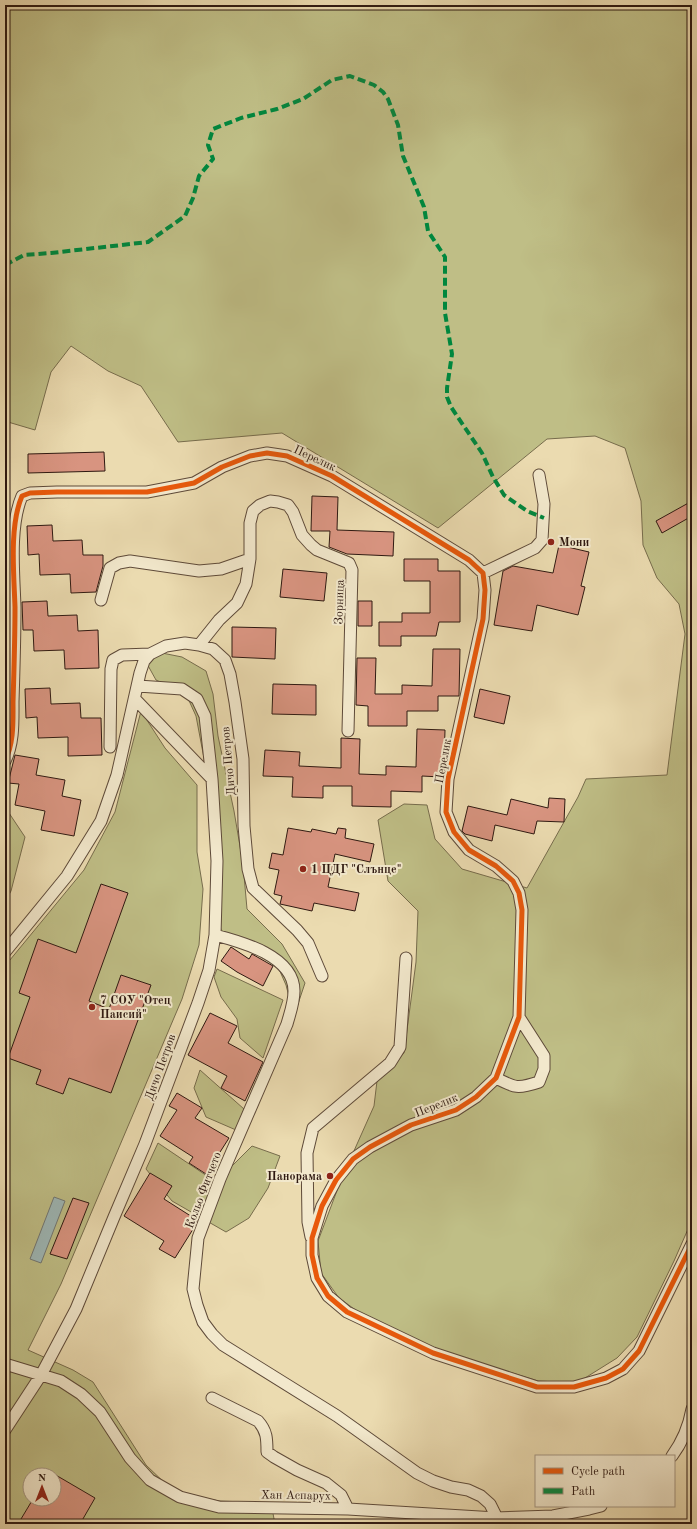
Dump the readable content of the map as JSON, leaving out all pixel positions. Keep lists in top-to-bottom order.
{
  "streets": {
    "street": [
      "Перелик",
      "Зорница",
      "Дичо Петров",
      "Кольо Фитчето",
      "Хан Аспарух"
    ]
  },
  "crossings": [
    ["Зорница", "Дичо Петров"],
    ["Дичо Петров", "Кольо Фитчето"],
    ["Дичо Петров", "Хан Аспарух"],
    ["Кольо Фитчето", "Хан Аспарух"]
  ],
  "places": [
    "Мони",
    "1 ЦДГ \"Слънце\"",
    "7 СОУ \"Отец Паисий\"",
    "Панорама"
  ],
  "legend": ["Cycle path", "Path"],
  "north": "top"
}
